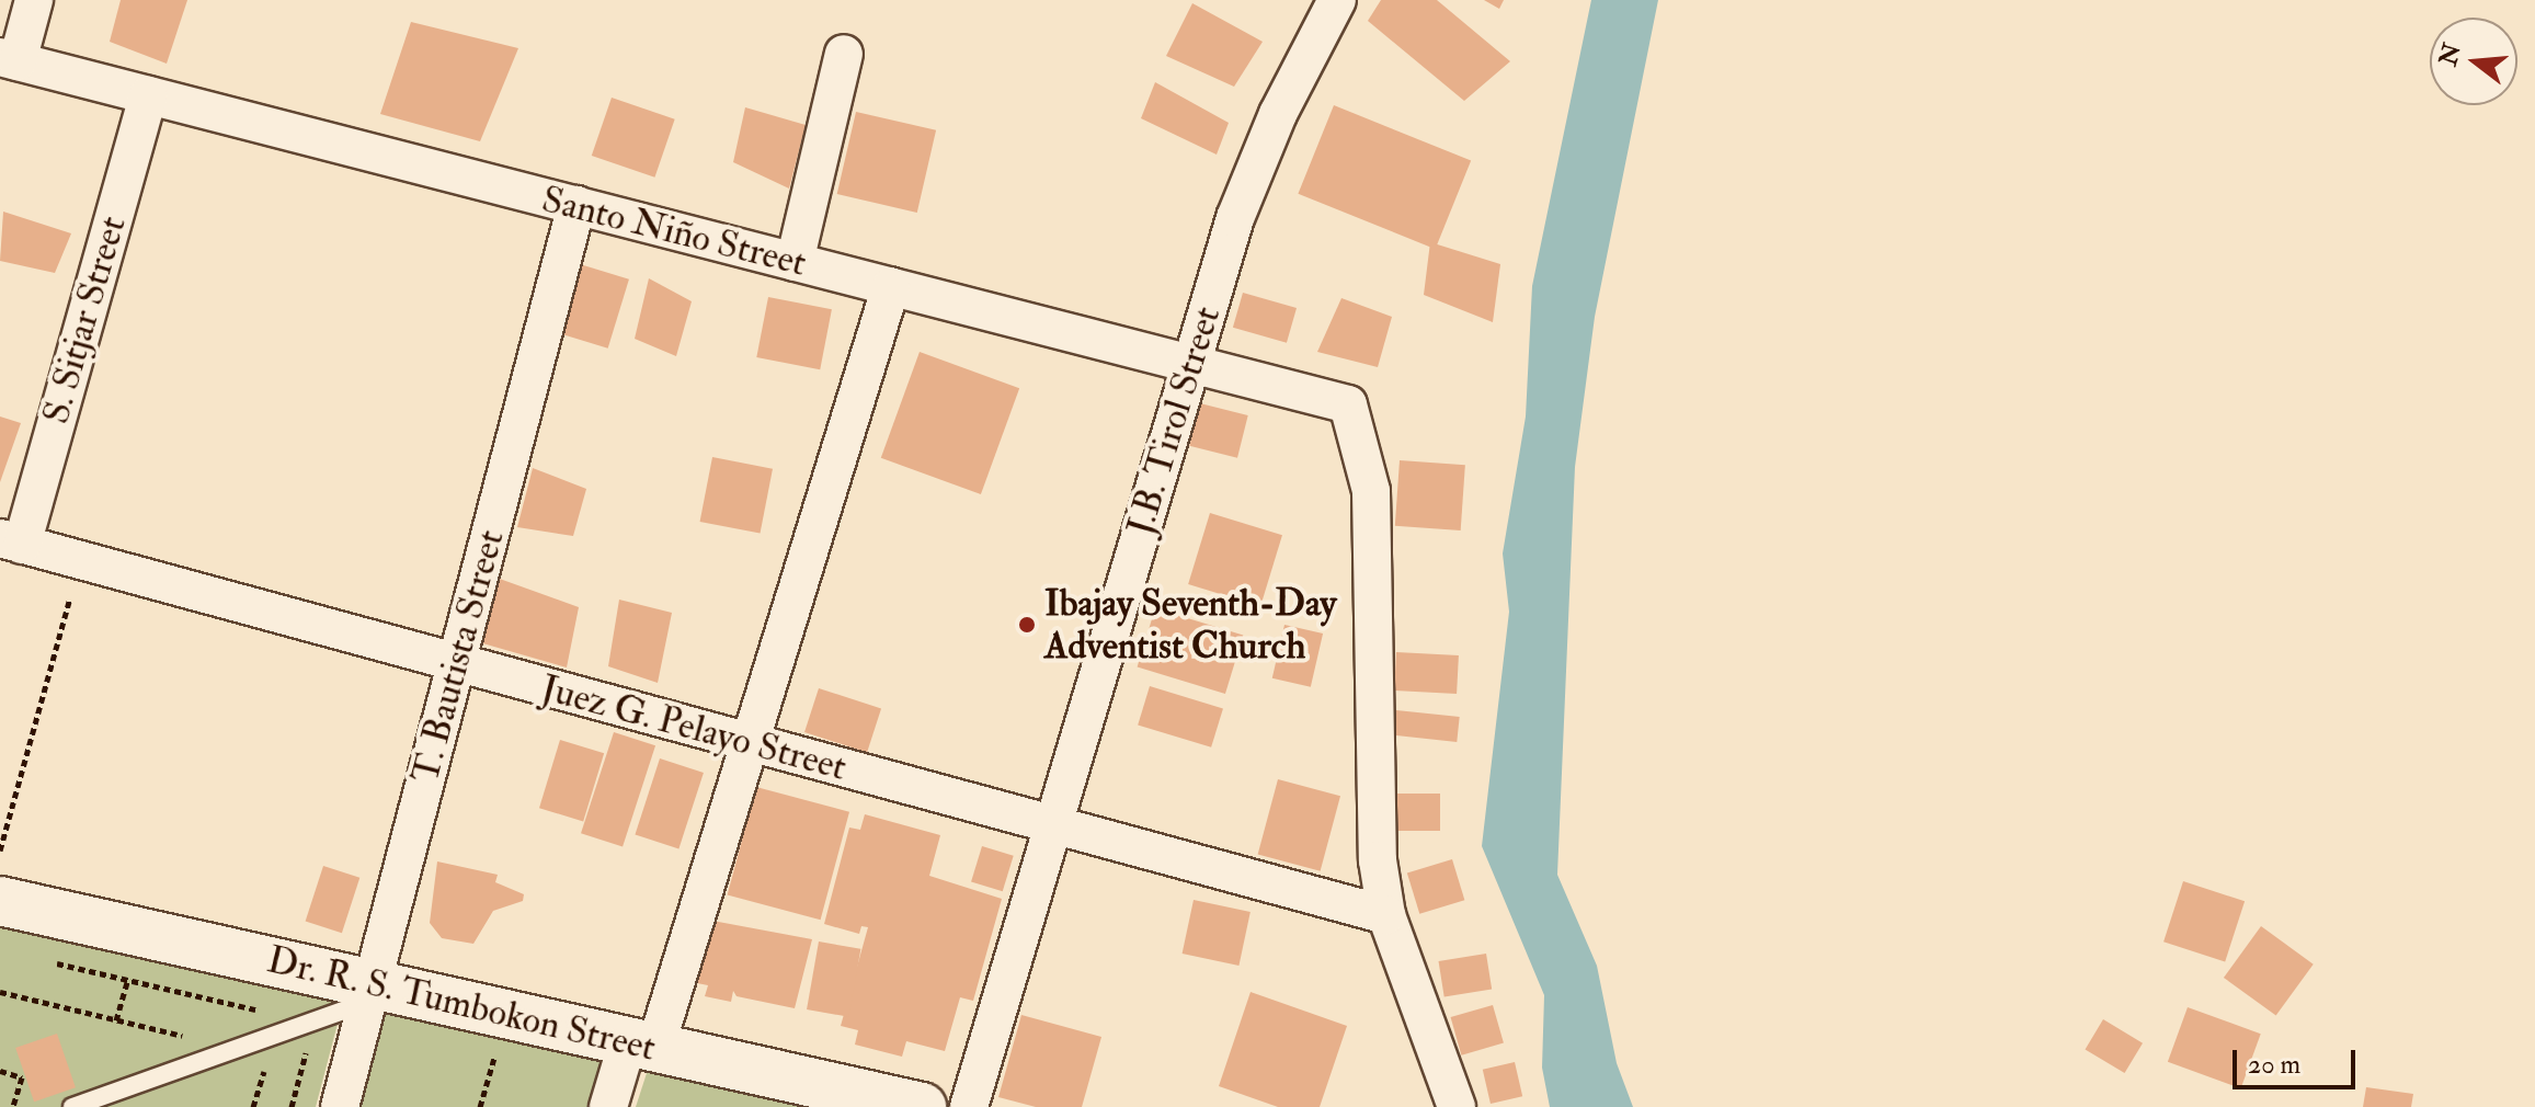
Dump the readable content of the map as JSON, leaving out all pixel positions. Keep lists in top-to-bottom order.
{
  "streets": {
    "street": [
      "Santo Niño Street",
      "S. Sitjar Street",
      "J.B. Tirol Street",
      "T. Bautista Street",
      "Juez G. Pelayo Street",
      "Dr. R. S. Tumbokon Street"
    ]
  },
  "crossings": [
    ["Santo Niño Street", "S. Sitjar Street"],
    ["Santo Niño Street", "J.B. Tirol Street"],
    ["Santo Niño Street", "T. Bautista Street"],
    ["Santo Niño Street", "Juez G. Pelayo Street"],
    ["S. Sitjar Street", "Juez G. Pelayo Street"],
    ["J.B. Tirol Street", "Juez G. Pelayo Street"],
    ["T. Bautista Street", "Juez G. Pelayo Street"],
    ["T. Bautista Street", "Dr. R. S. Tumbokon Street"]
  ],
  "places": ["Ibajay Seventh-Day Adventist Church"],
  "scale_bar": "20 m",
  "north": "left"
}
